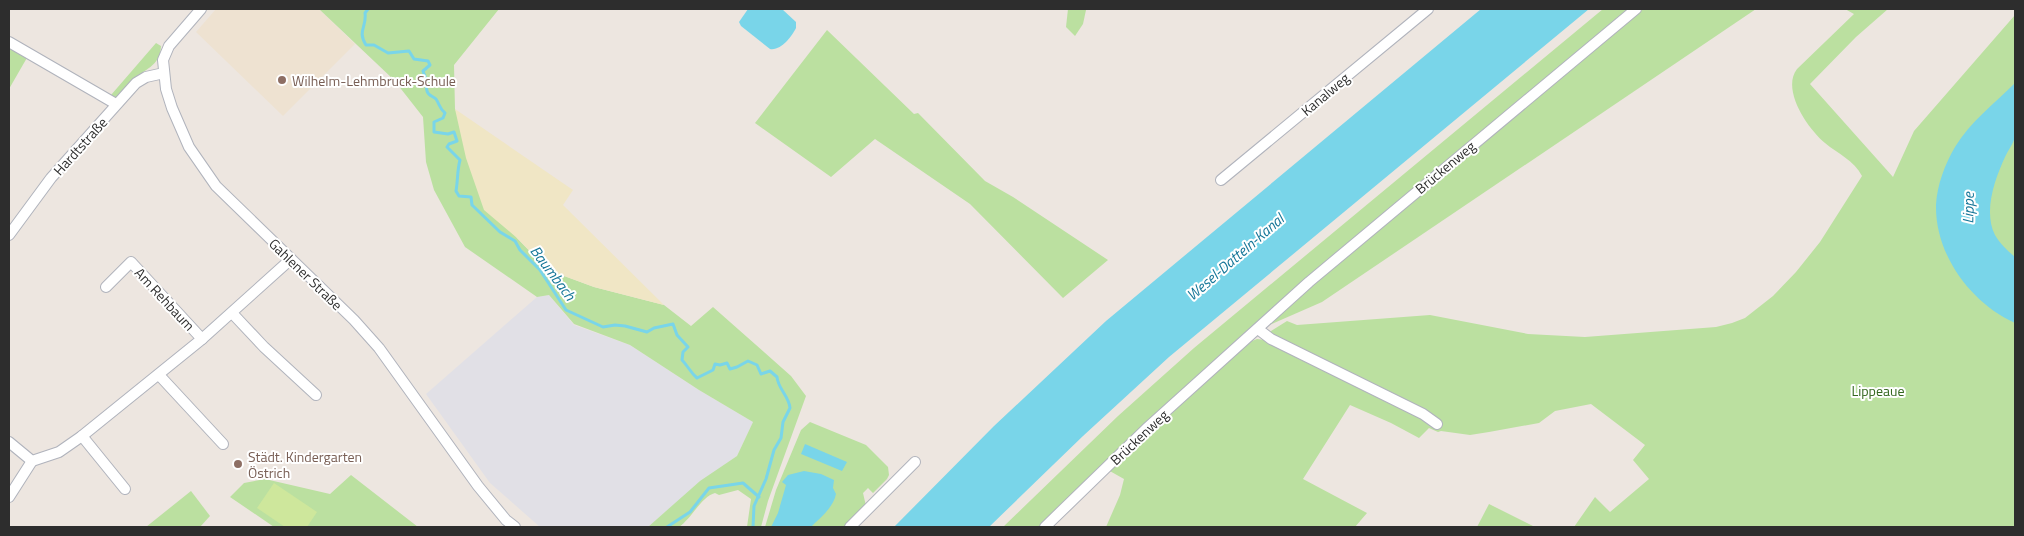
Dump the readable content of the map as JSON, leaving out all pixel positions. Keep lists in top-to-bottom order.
{
  "streets": {
    "street": [
      "Kanalweg",
      "Hardtstraße",
      "Brückenweg",
      "Gahlener Straße",
      "Am Rehbaum"
    ]
  },
  "crossings": [
    ["Hardtstraße", "Gahlener Straße"],
    ["Gahlener Straße", "Am Rehbaum"]
  ],
  "water": ["Lippe", "Wesel-Datteln-Kanal", "Baumbach"],
  "parks": ["Lippeaue"],
  "places": ["Wilhelm-Lehmbruck-Schule", "Städt. Kindergarten Östrich"]
}
